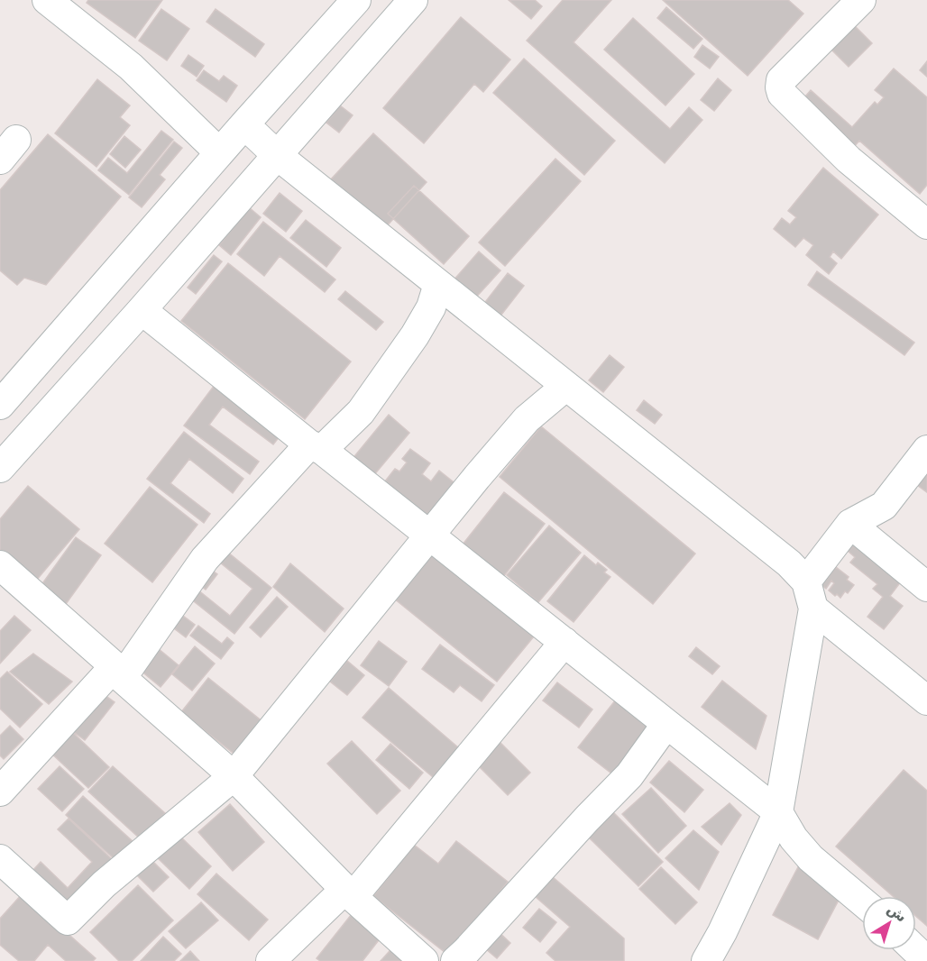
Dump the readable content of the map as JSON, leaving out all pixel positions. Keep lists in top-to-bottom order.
{
  "north": "top right"
}
